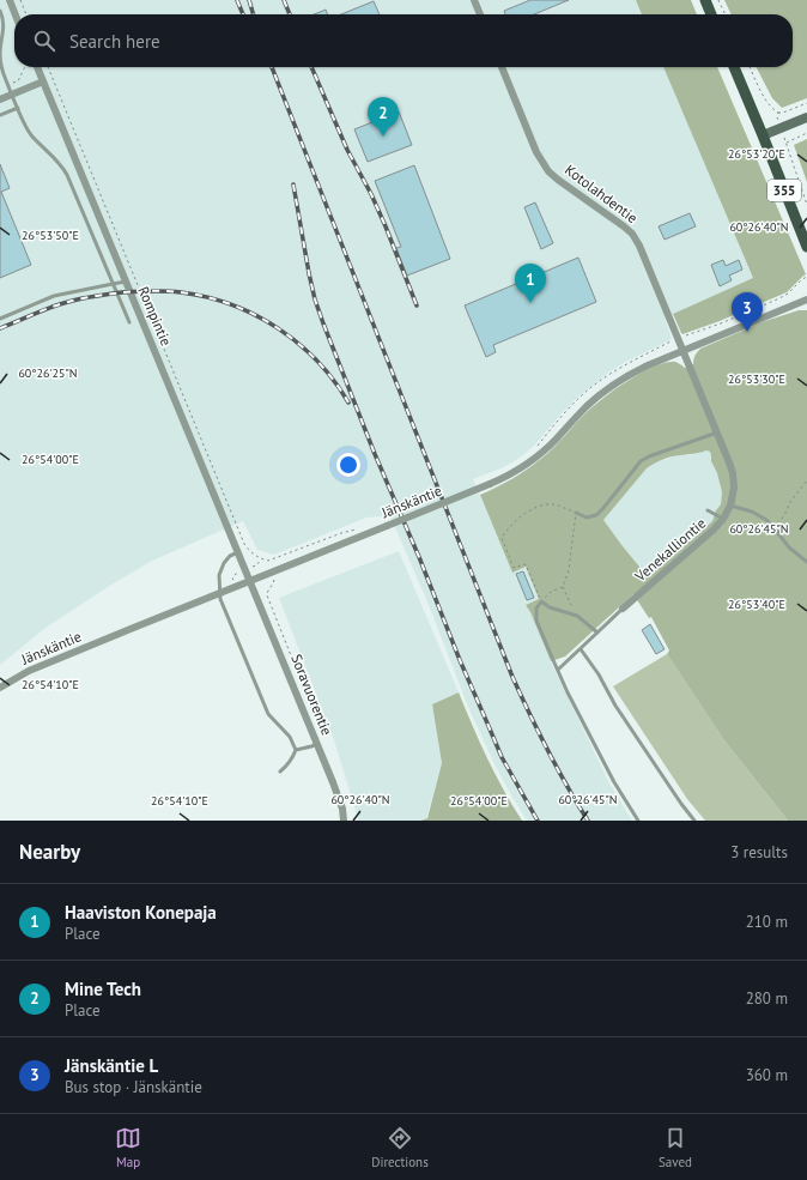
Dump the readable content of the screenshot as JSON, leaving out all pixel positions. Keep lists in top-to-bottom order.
{
  "streets": {
    "main road": ["355"],
    "street": [
      "Kotolahdentie",
      "Rompintie",
      "Jänskäntie",
      "Venekalliontie",
      "Soravuorentie"
    ]
  },
  "crossings": [
    ["Kotolahdentie", "Jänskäntie"],
    ["Kotolahdentie", "Venekalliontie"],
    ["Rompintie", "Jänskäntie"],
    ["Rompintie", "Soravuorentie"],
    ["Jänskäntie", "Venekalliontie"],
    ["Jänskäntie", "Soravuorentie"]
  ],
  "page": {
    "search": "Search here",
    "pins": ["2", "1", "3"],
    "heading": ["Nearby", "3 results"],
    "list": [
      {
        "mark": "1",
        "name": "Haaviston Konepaja",
        "note": "Place",
        "value": "210 m"
      },
      {
        "mark": "2",
        "name": "Mine Tech",
        "note": "Place",
        "value": "280 m"
      },
      {
        "mark": "3",
        "name": "Jänskäntie L",
        "note": "Bus stop · Jänskäntie",
        "value": "360 m"
      }
    ],
    "nav": ["Map", "Directions", "Saved"]
  },
  "coordinates": [
    "26°53'20\"E",
    "60°26'40\"N",
    "26°53'50\"E",
    "60°26'25\"N",
    "26°53'30\"E",
    "26°54'00\"E",
    "60°26'45\"N",
    "26°53'40\"E",
    "26°54'10\"E"
  ]
}
